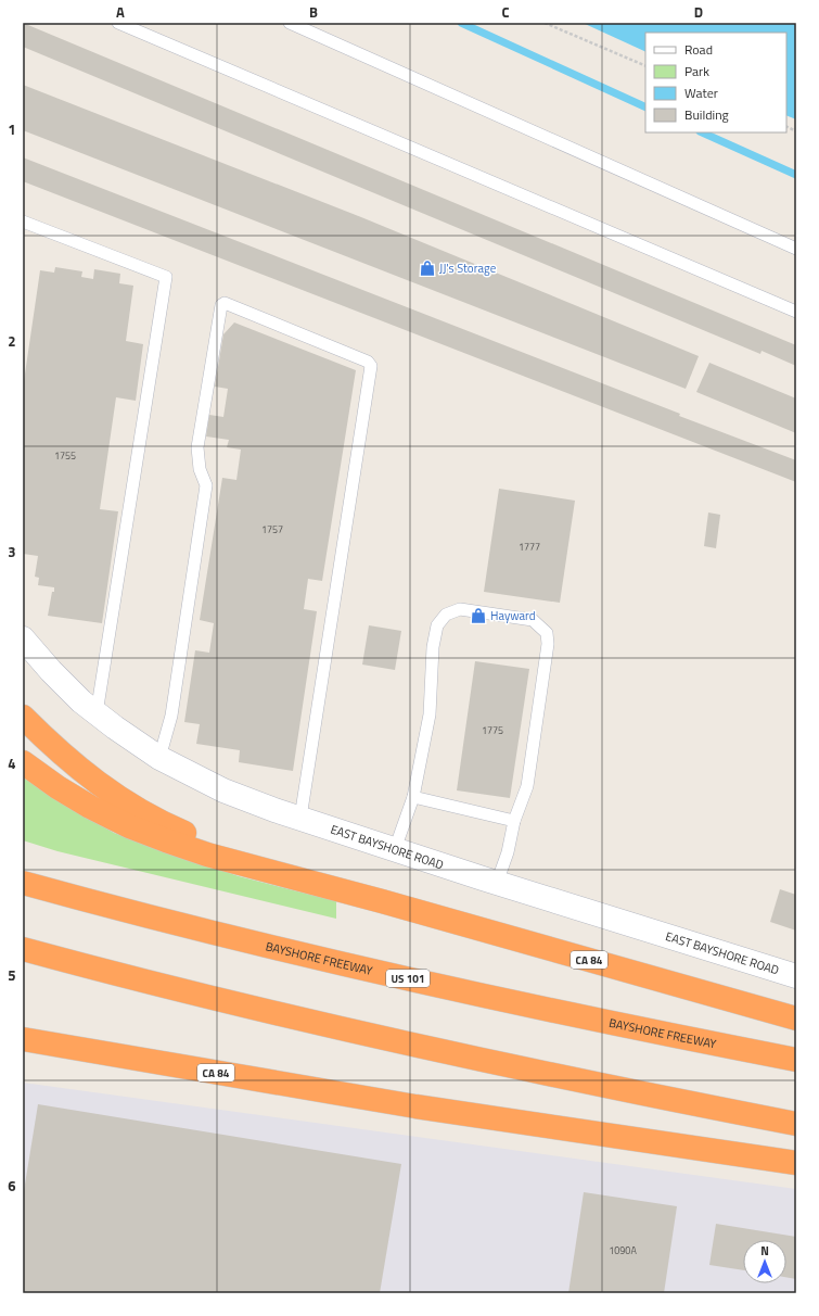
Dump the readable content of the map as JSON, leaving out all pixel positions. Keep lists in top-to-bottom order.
{
  "streets": {
    "highway": ["BAYSHORE FREEWAY", "CA 84", "US 101"],
    "street": ["EAST BAYSHORE ROAD"]
  },
  "places": {
    "shop": ["JJ's Storage", "Hayward"]
  },
  "house_numbers": [
    "1755",
    "1757",
    "1777",
    "1775",
    "1090A"
  ],
  "legend": [
    "Road",
    "Park",
    "Water",
    "Building"
  ],
  "north": "top",
  "grid": {
    "columns": [
      "A",
      "B",
      "C",
      "D"
    ],
    "rows": [
      "1",
      "2",
      "3",
      "4",
      "5",
      "6"
    ]
  }
}
